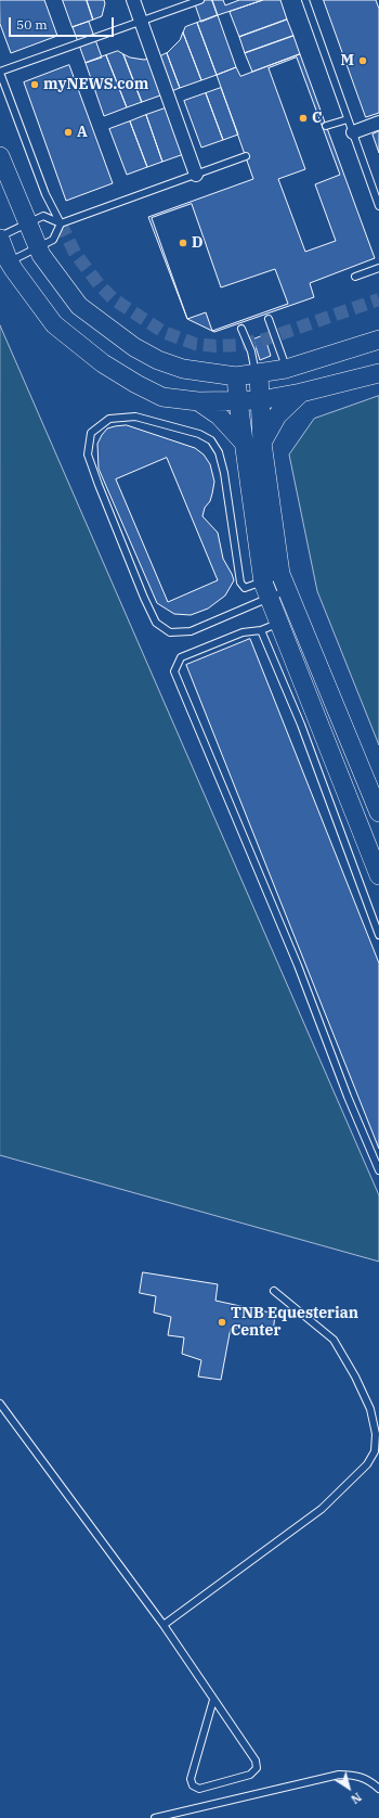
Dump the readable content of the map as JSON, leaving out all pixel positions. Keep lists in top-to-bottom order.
{
  "places": [
    "M",
    "myNEWS.com",
    "C",
    "A",
    "D",
    "TNB Equesterian Center"
  ],
  "scale_bar": "50 m",
  "north": "bottom right"
}
